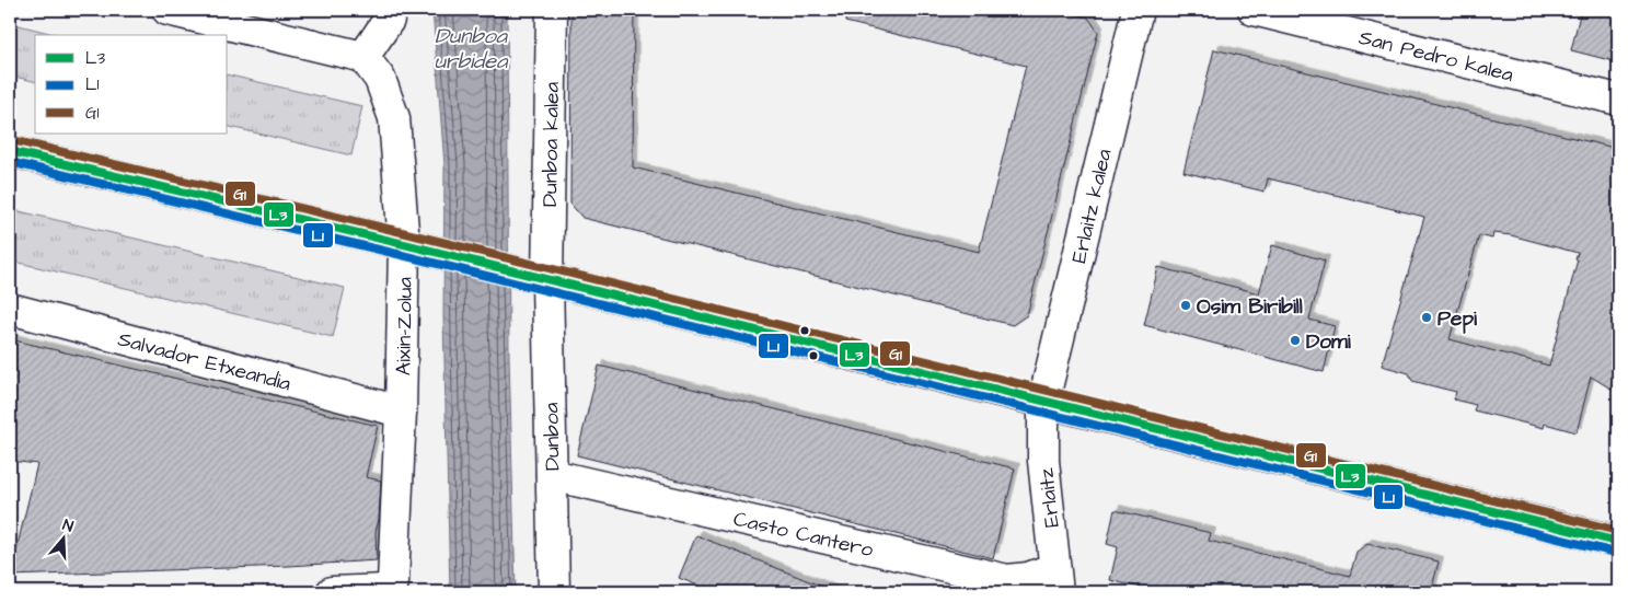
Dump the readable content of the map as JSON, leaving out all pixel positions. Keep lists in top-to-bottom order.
{
  "streets": {
    "street": [
      "San Pedro kalea",
      "Dunboa kalea",
      "Erlaitz kalea",
      "Aixin-Zolua",
      "Salvador Etxeandia",
      "Dunboa",
      "Erlaitz",
      "Casto Cantero"
    ]
  },
  "crossings": [
    ["Dunboa kalea", "Dunboa"],
    ["Erlaitz kalea", "Erlaitz"],
    ["Aixin-Zolua", "Salvador Etxeandia"],
    ["Dunboa", "Casto Cantero"],
    ["Erlaitz", "Casto Cantero"]
  ],
  "water": ["Dunboa urbidea"],
  "places": ["Osim Biribill", "Pepi", "Domi"],
  "lines": ["transit line G1", "transit line L3", "transit line L1"],
  "legend": ["L3", "L1", "G1"],
  "north": "top"
}
